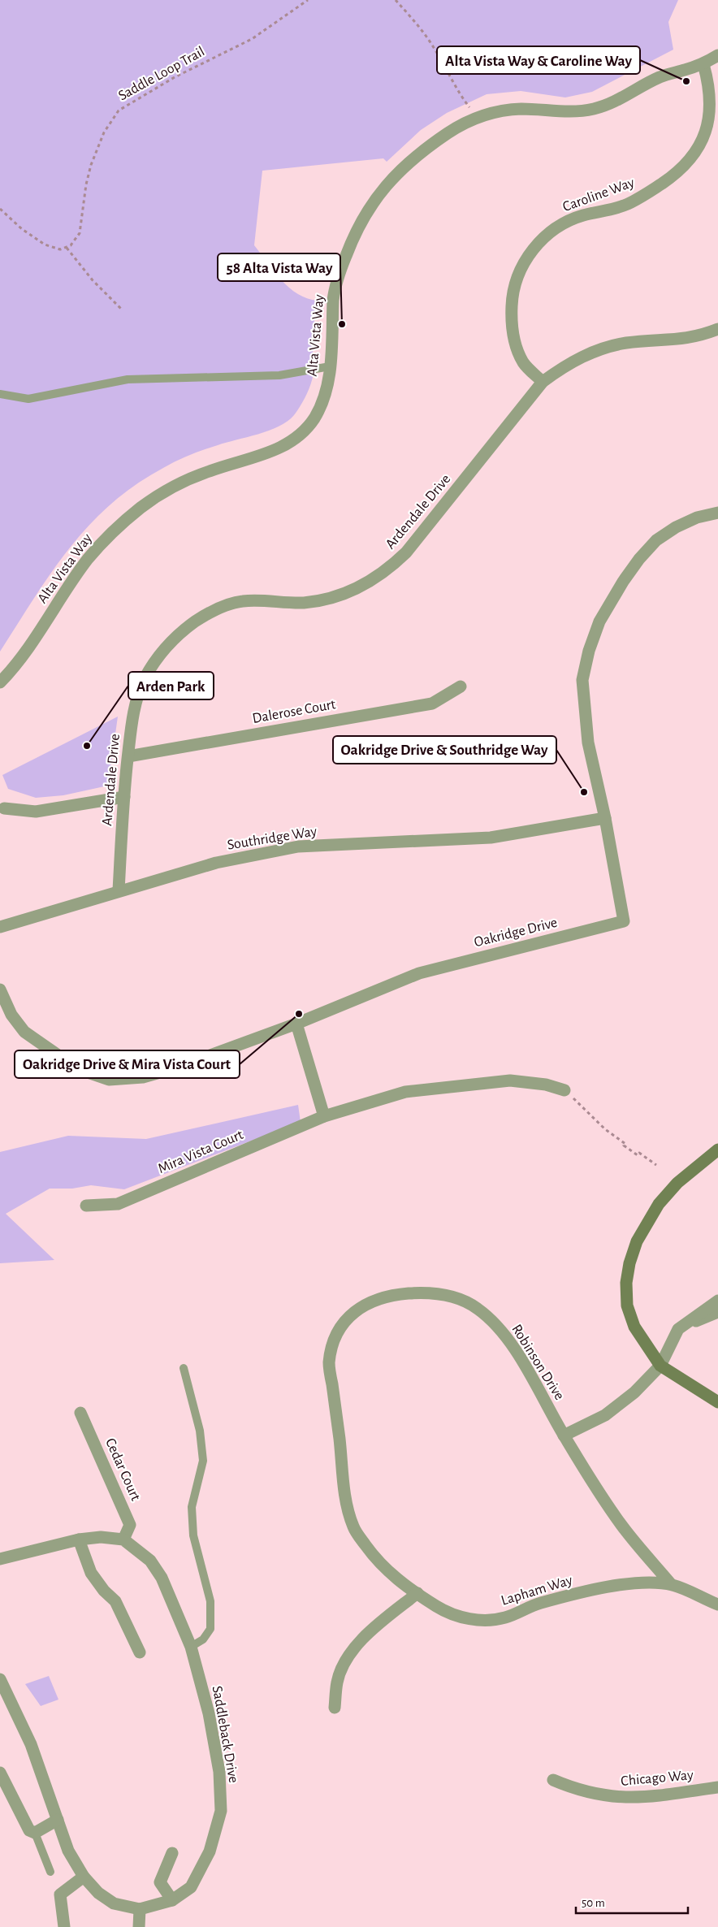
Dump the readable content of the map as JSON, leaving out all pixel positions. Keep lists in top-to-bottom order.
{
  "streets": {
    "street": [
      "Caroline Way",
      "Alta Vista Way",
      "Ardendale Drive",
      "Dalerose Court",
      "Southridge Way",
      "Oakridge Drive",
      "Mira Vista Court",
      "Robinson Drive",
      "Cedar Court",
      "Lapham Way",
      "Saddleback Drive",
      "Chicago Way"
    ],
    "path": ["Saddle Loop Trail"]
  },
  "crossings": [
    ["Caroline Way", "Alta Vista Way"],
    ["Caroline Way", "Ardendale Drive"],
    ["Ardendale Drive", "Dalerose Court"],
    ["Ardendale Drive", "Southridge Way"],
    ["Southridge Way", "Oakridge Drive"],
    ["Robinson Drive", "Lapham Way"],
    ["Cedar Court", "Saddleback Drive"]
  ],
  "places": [
    "Alta Vista Way & Caroline Way",
    "58 Alta Vista Way",
    "Arden Park",
    "Oakridge Drive & Southridge Way",
    "Oakridge Drive & Mira Vista Court"
  ],
  "scale_bar": "50 m"
}
